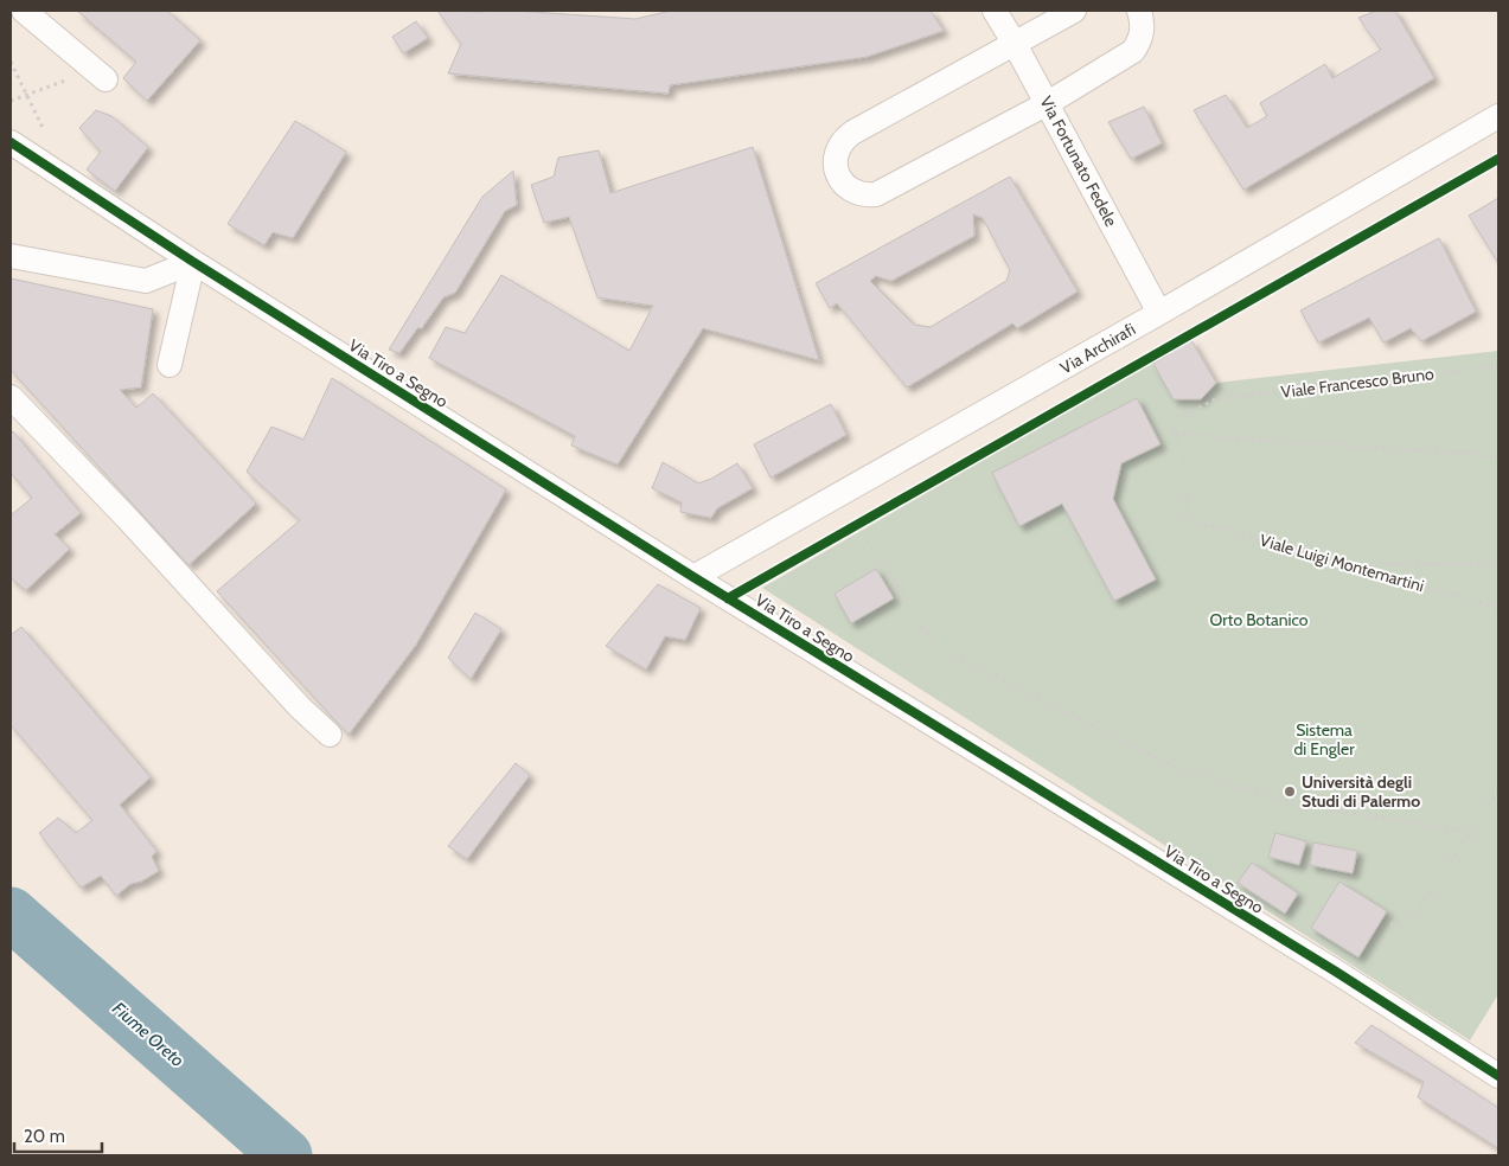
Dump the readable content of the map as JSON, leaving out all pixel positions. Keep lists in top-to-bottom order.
{
  "streets": {
    "street": ["Via Fortunato Fedele", "Via Archirafi", "Via Tiro a Segno"],
    "path": ["Viale Francesco Bruno", "Viale Luigi Montemartini"]
  },
  "crossings": [
    ["Via Fortunato Fedele", "Via Archirafi"],
    ["Via Archirafi", "Via Tiro a Segno"],
    ["Viale Francesco Bruno", "Viale Luigi Montemartini"]
  ],
  "water": ["Fiume Oreto"],
  "parks": ["Orto Botanico", "Sistema di Engler"],
  "places": ["Università degli Studi di Palermo"],
  "scale_bar": "20 m"
}
